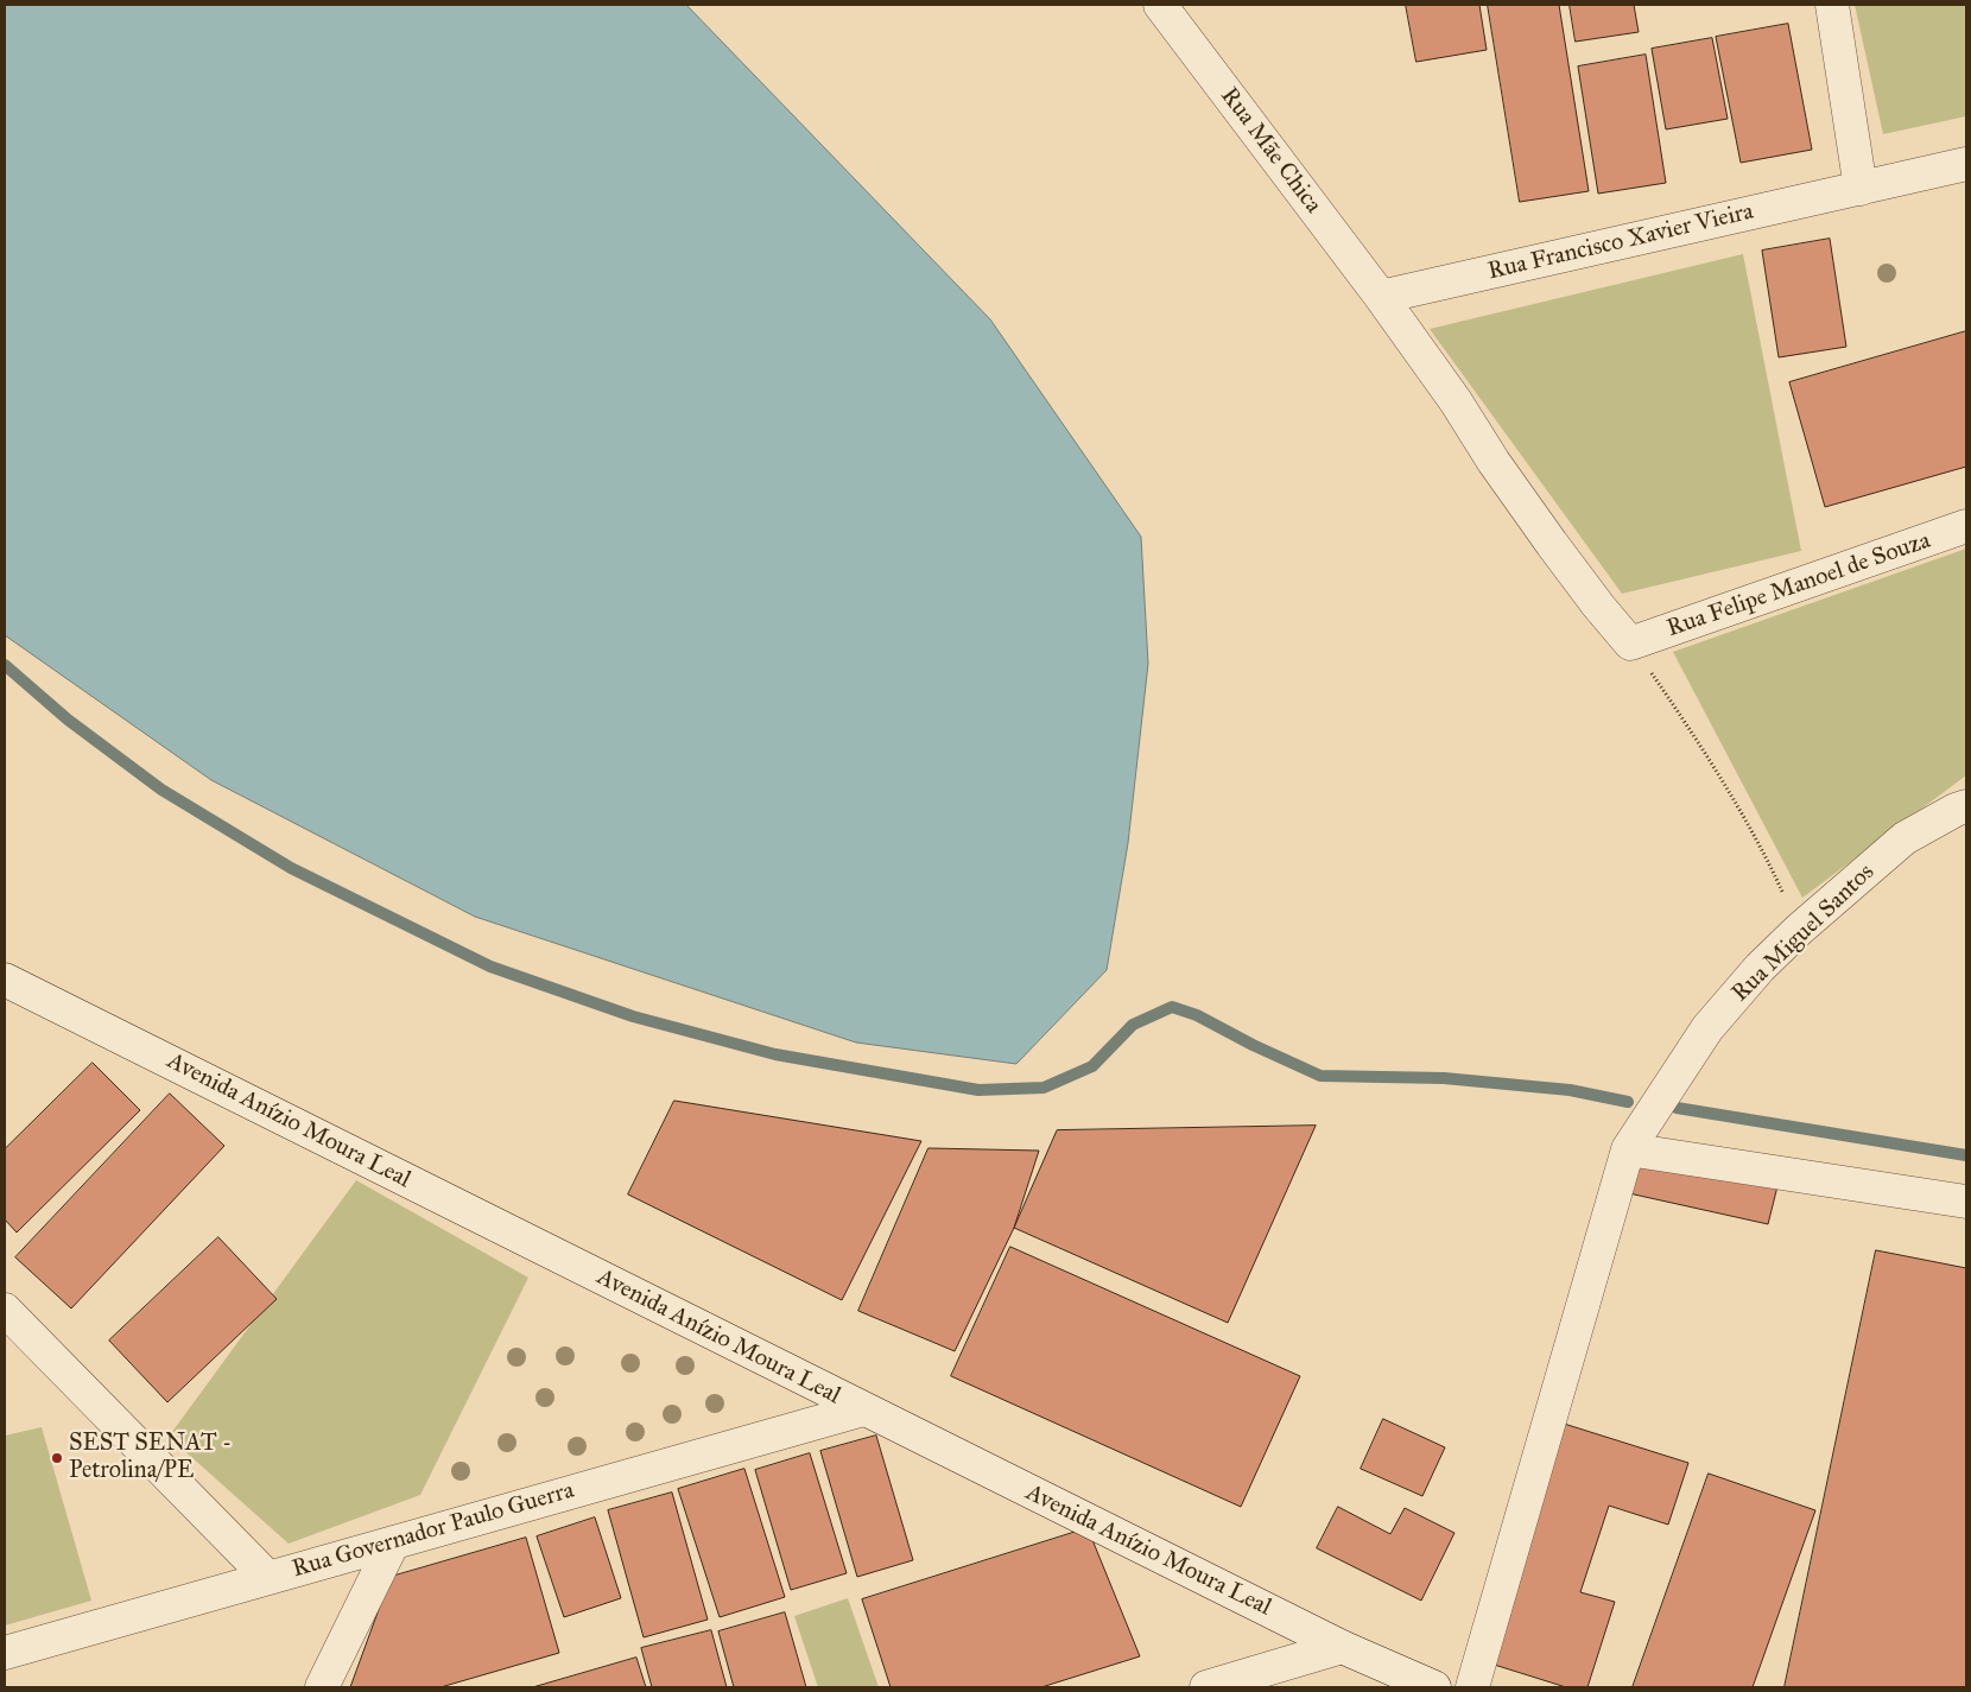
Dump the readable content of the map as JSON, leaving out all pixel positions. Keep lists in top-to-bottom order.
{
  "streets": {
    "street": [
      "Rua Mãe Chica",
      "Rua Francisco Xavier Vieira",
      "Rua Felipe Manoel de Souza",
      "Rua Miguel Santos",
      "Avenida Anízio Moura Leal",
      "Rua Governador Paulo Guerra"
    ]
  },
  "crossings": [
    ["Rua Mãe Chica", "Rua Francisco Xavier Vieira"],
    ["Rua Mãe Chica", "Rua Felipe Manoel de Souza"],
    ["Avenida Anízio Moura Leal", "Rua Governador Paulo Guerra"]
  ],
  "places": ["SEST SENAT - Petrolina/PE"]
}
